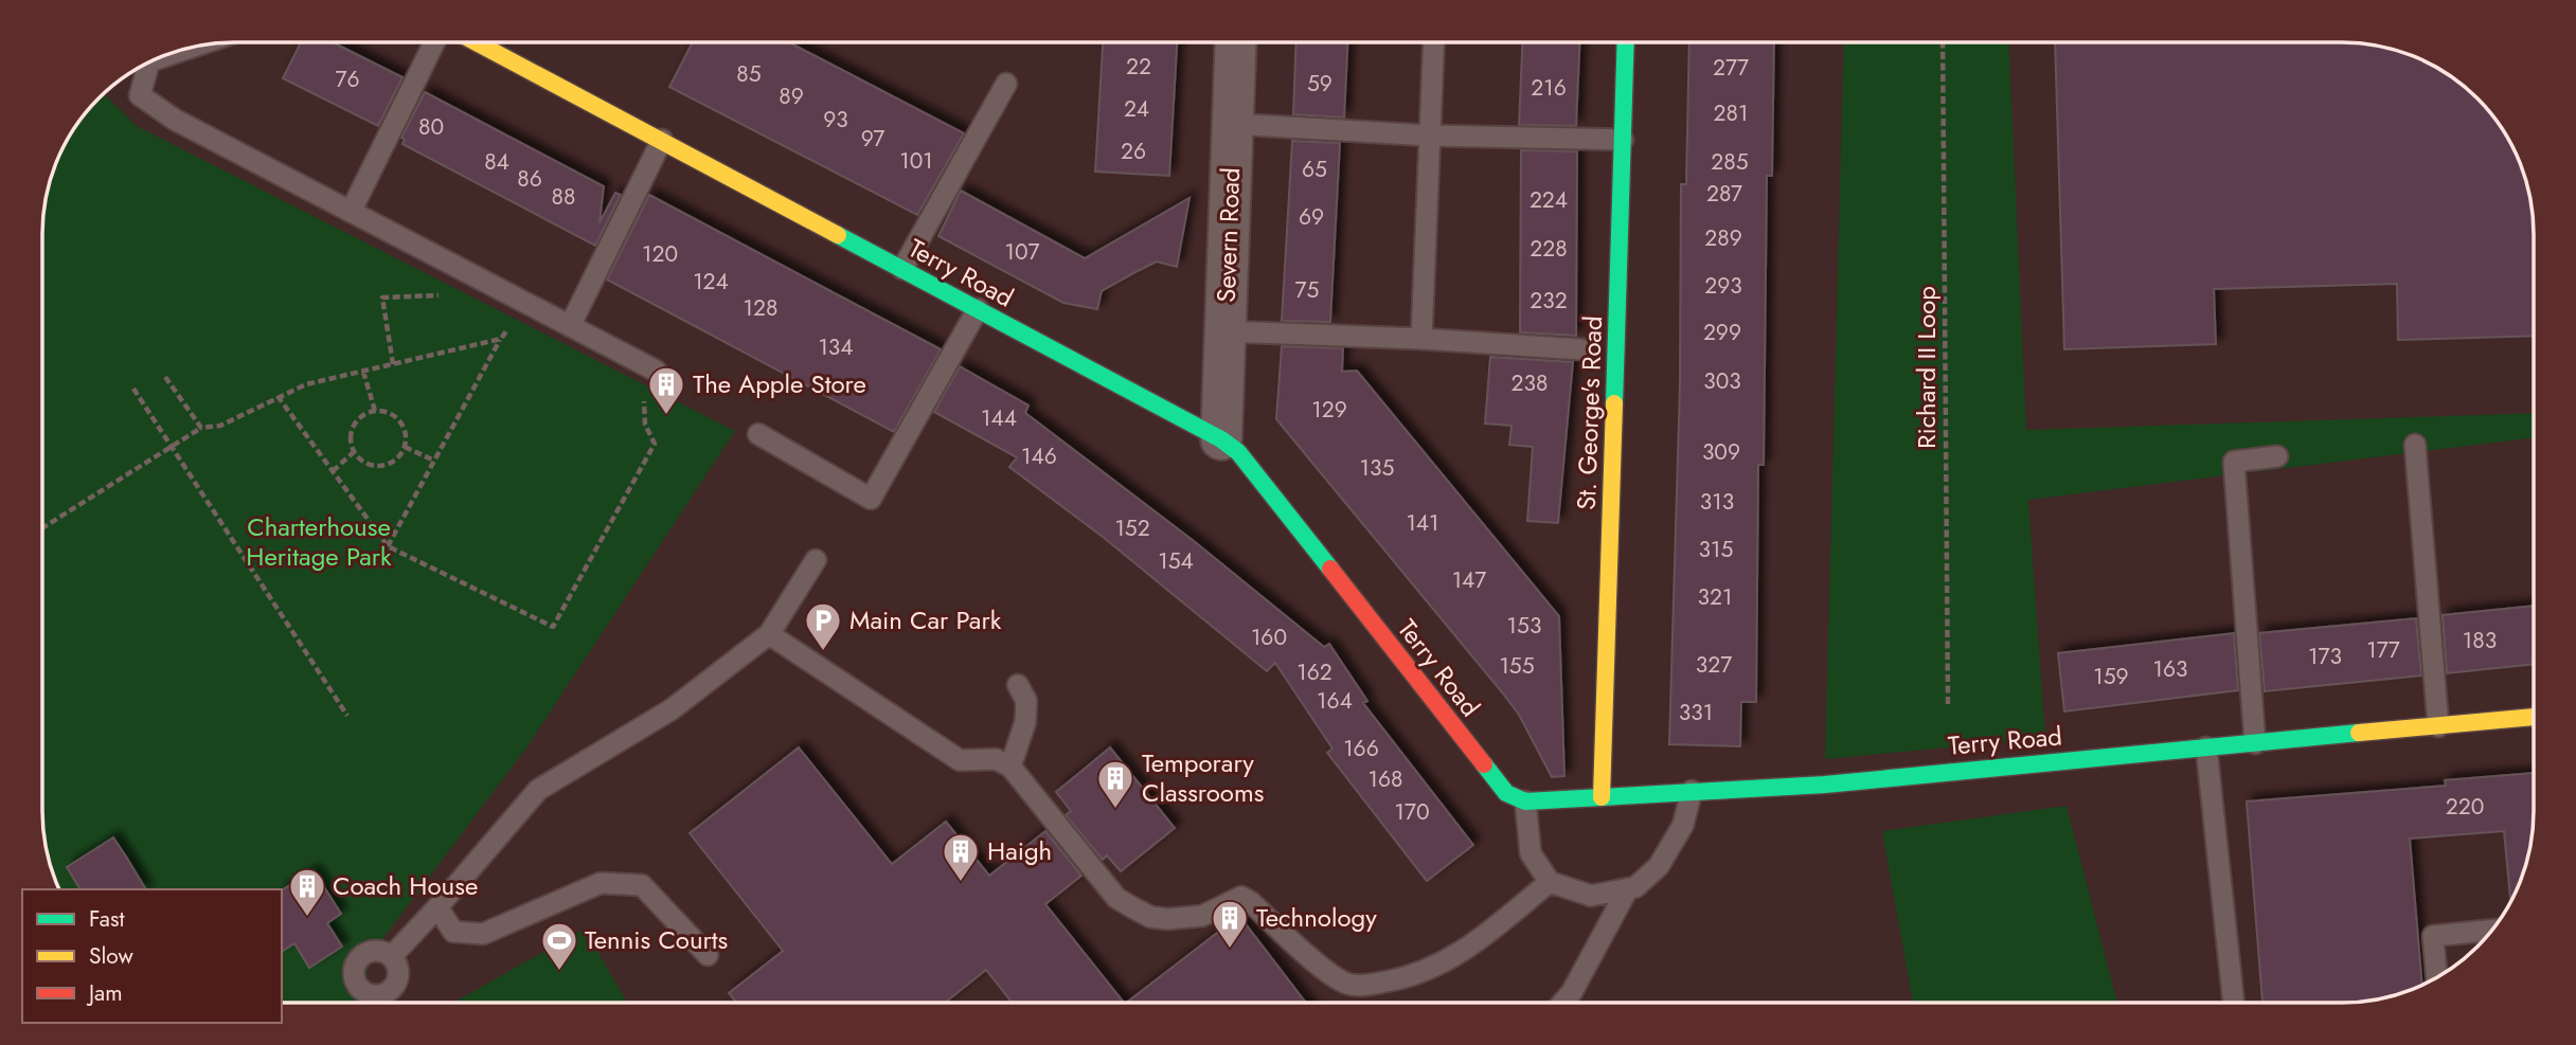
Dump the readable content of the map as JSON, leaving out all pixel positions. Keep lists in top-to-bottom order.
{
  "streets": {
    "street": ["Severn Road", "Terry Road", "St. George's Road"],
    "path": ["Richard II Loop"]
  },
  "crossings": [
    ["Severn Road", "Terry Road"],
    ["Terry Road", "St. George's Road"]
  ],
  "parks": ["Charterhouse Heritage Park"],
  "places": {
    "building": [
      "The Apple Store",
      "Temporary Classrooms",
      "Haigh",
      "Coach House",
      "Technology"
    ],
    "parking": ["Main Car Park"],
    "sports": ["Tennis Courts"]
  },
  "house_numbers": [
    "22",
    "277",
    "85",
    "76",
    "59",
    "216",
    "89",
    "24",
    "281",
    "93",
    "80",
    "97",
    "26",
    "101",
    "84",
    "285",
    "65",
    "86",
    "287",
    "88",
    "224",
    "69",
    "289",
    "228",
    "107",
    "120",
    "124",
    "293",
    "75",
    "232",
    "128",
    "299",
    "134",
    "303",
    "238",
    "129",
    "144",
    "309",
    "146",
    "135",
    "313",
    "141",
    "152",
    "315",
    "154",
    "147",
    "321",
    "153",
    "160",
    "183",
    "177",
    "173",
    "327",
    "155",
    "163",
    "162",
    "159",
    "164",
    "331",
    "166",
    "168",
    "220",
    "170"
  ],
  "legend": ["Fast", "Slow", "Jam"]
}
